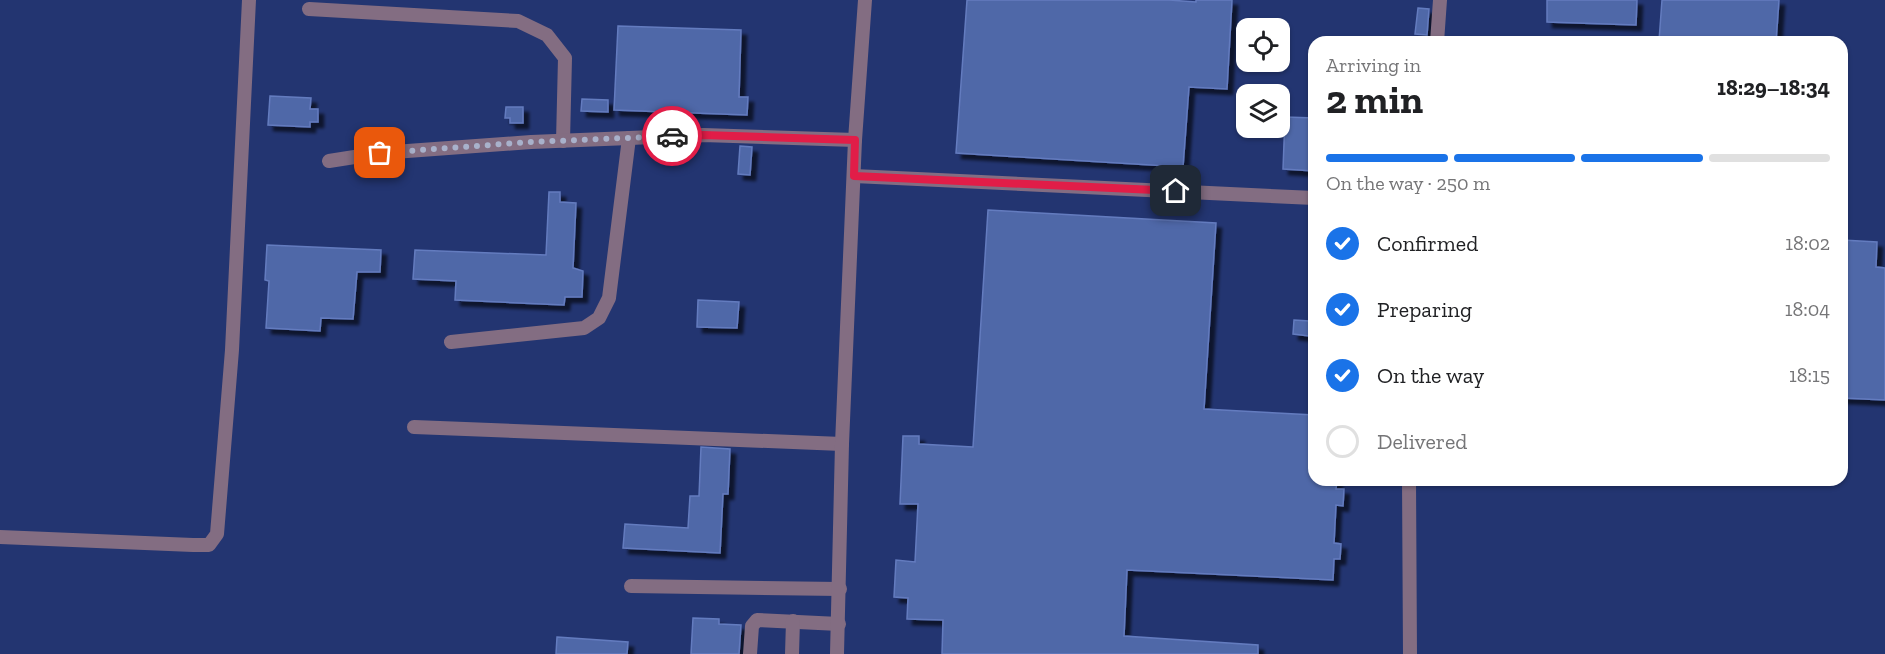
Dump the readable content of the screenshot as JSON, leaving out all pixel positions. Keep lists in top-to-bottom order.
{
  "page": {
    "heading": ["2 min", "Arriving in", "18:29–18:34"],
    "bar": "On the way · 250 m",
    "list": [
      ["Confirmed", "18:02"],
      ["Preparing", "18:04"],
      ["On the way", "18:15"],
      "Delivered"
    ]
  }
}
